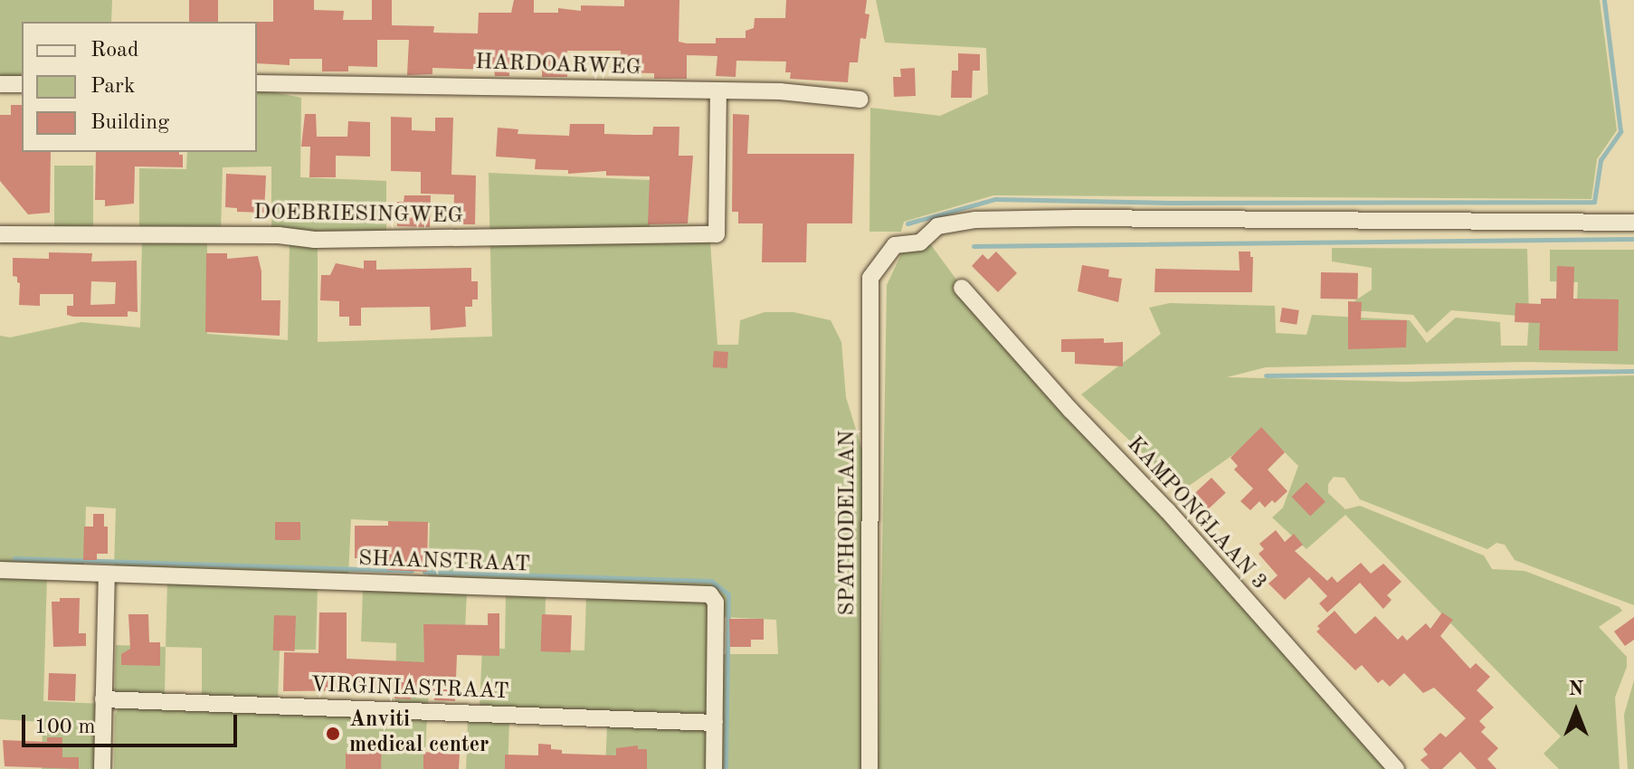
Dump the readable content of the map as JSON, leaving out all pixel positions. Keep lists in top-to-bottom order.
{
  "streets": {
    "street": [
      "HARDOARWEG",
      "DOEBRIESINGWEG",
      "KAMPONGLAAN 3",
      "SPATHODELAAN",
      "SHAANSTRAAT",
      "VIRGINIASTRAAT"
    ]
  },
  "crossings": [
    ["HARDOARWEG", "DOEBRIESINGWEG"],
    ["SHAANSTRAAT", "VIRGINIASTRAAT"]
  ],
  "places": ["Anviti medical center"],
  "legend": ["Road", "Park", "Building"],
  "scale_bar": "100 m",
  "north": "top"
}
